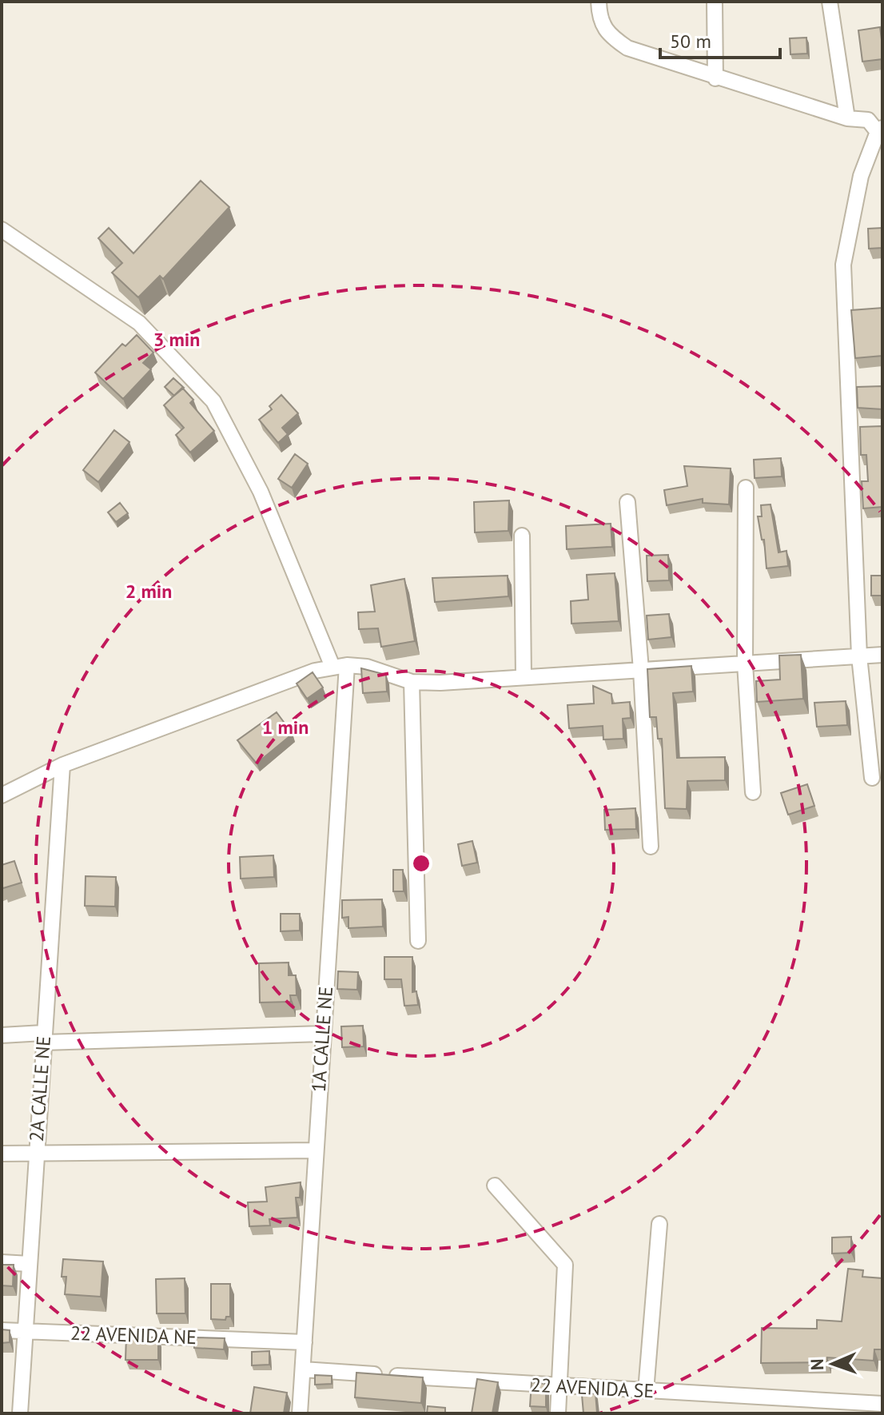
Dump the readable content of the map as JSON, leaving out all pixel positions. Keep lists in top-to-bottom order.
{
  "streets": {
    "street": [
      "1A CALLE NE",
      "2A CALLE NE",
      "22 AVENIDA NE",
      "22 AVENIDA SE"
    ]
  },
  "crossings": [
    ["1A CALLE NE", "22 AVENIDA NE"],
    ["1A CALLE NE", "22 AVENIDA SE"],
    ["2A CALLE NE", "22 AVENIDA NE"]
  ],
  "scale_bar": "50 m",
  "north": "left",
  "rings": ["3 min", "2 min", "1 min"]
}
